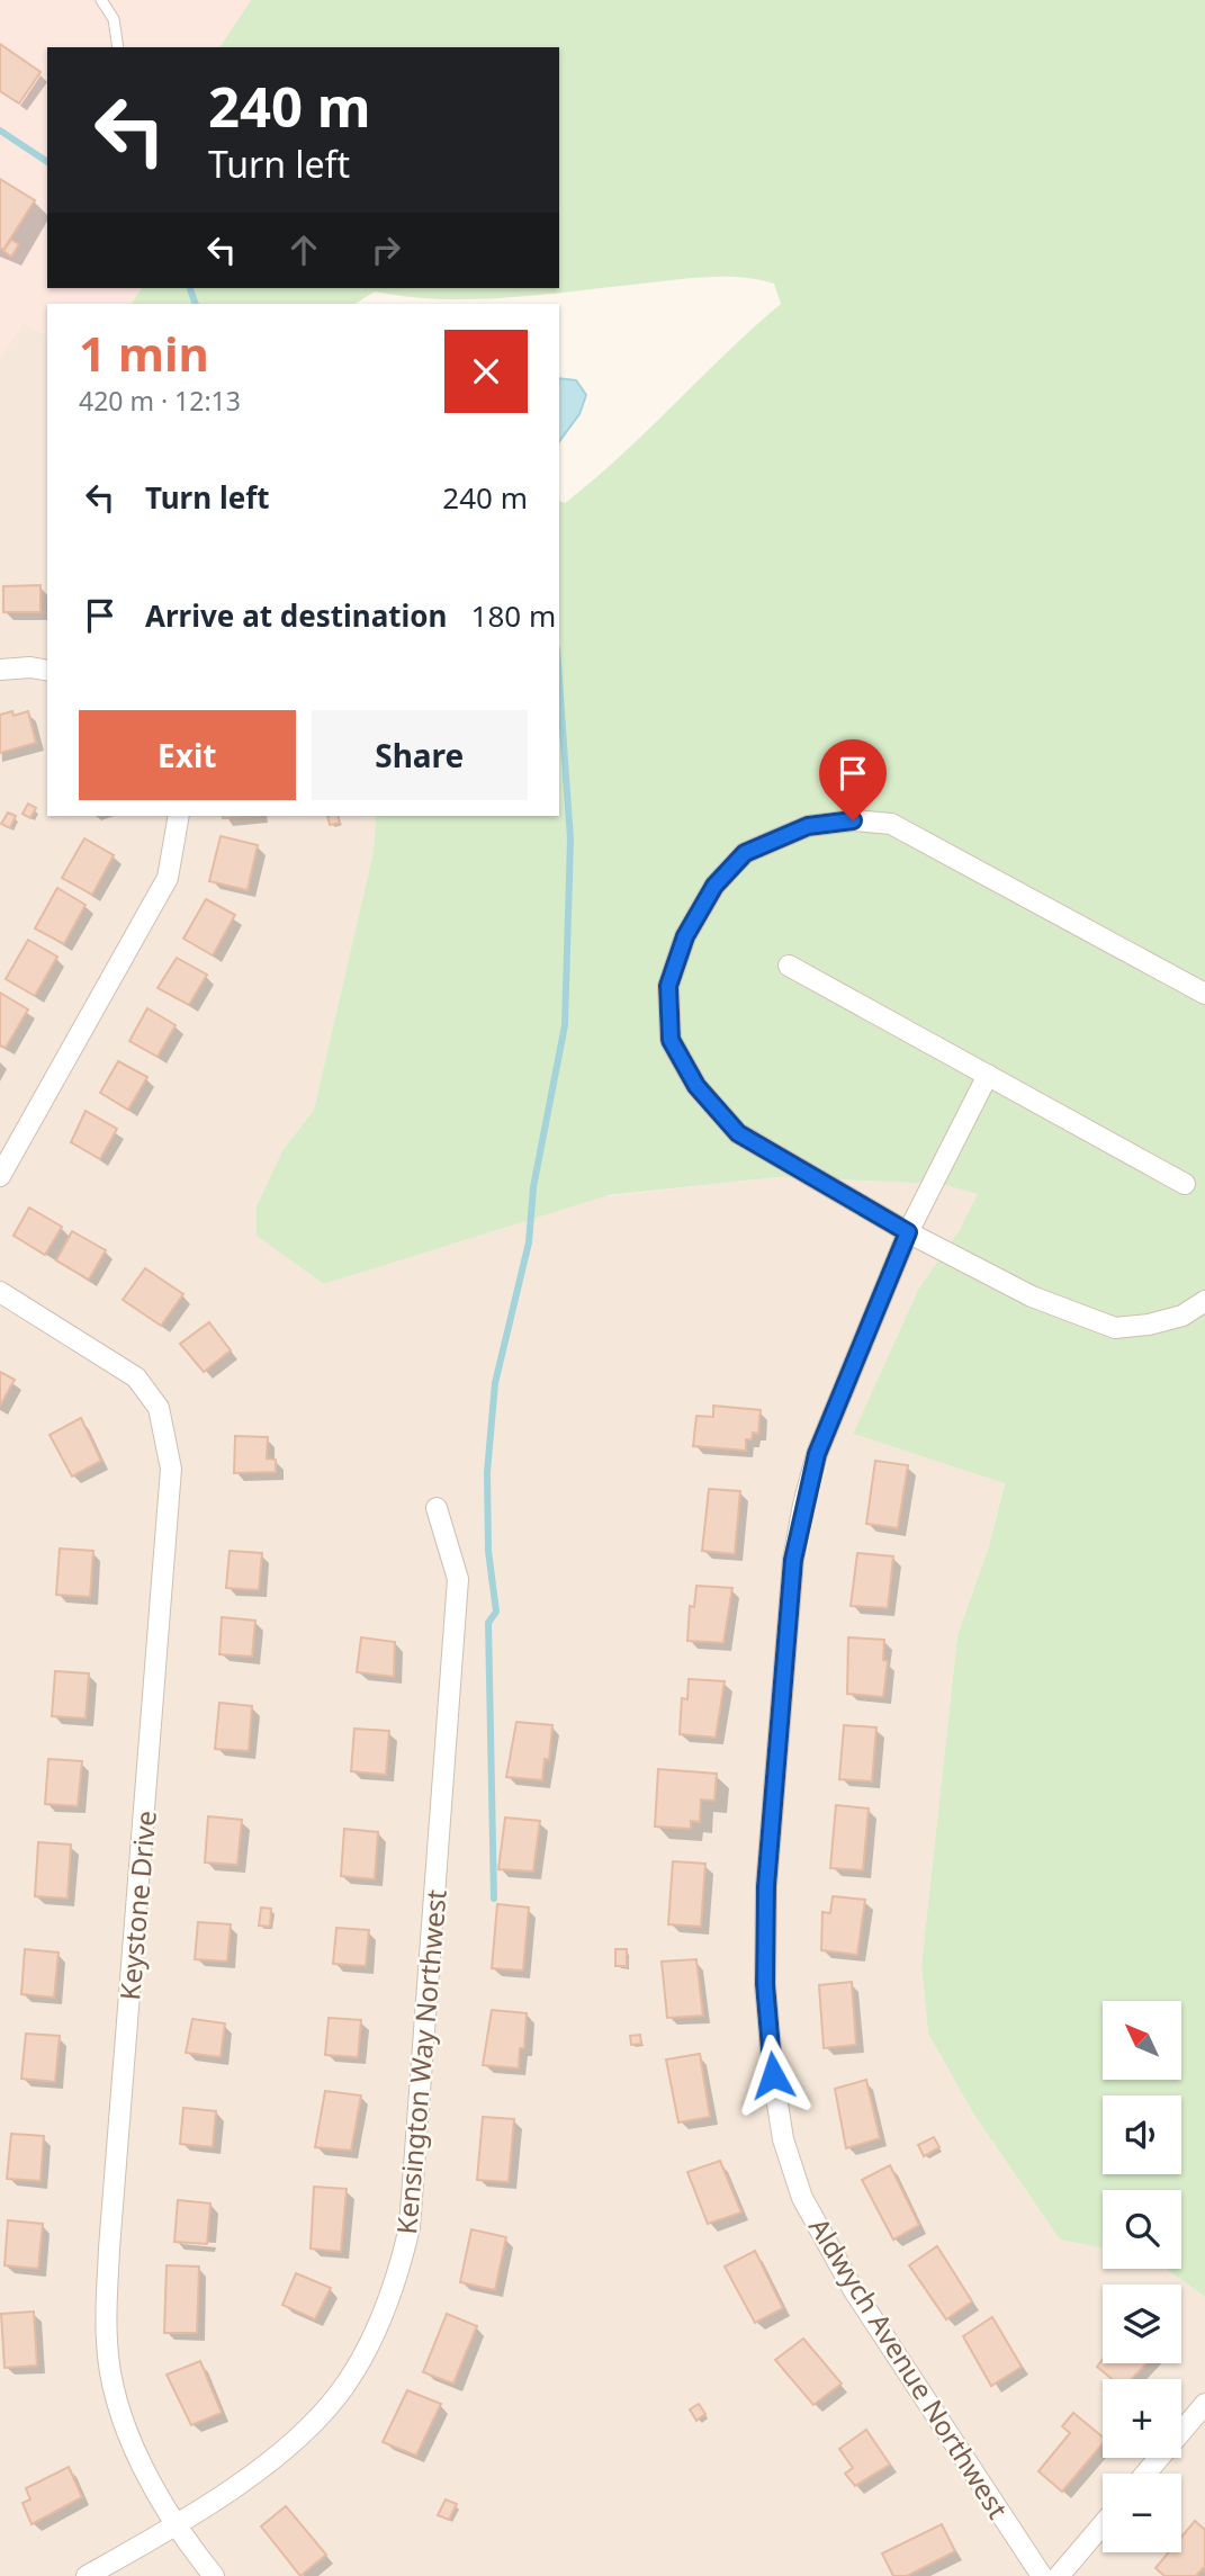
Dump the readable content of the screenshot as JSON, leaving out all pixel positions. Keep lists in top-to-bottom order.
{
  "streets": {
    "street": ["Keystone Drive", "Kensington Way Northwest", "Aldwych Avenue Northwest"]
  },
  "crossings": [
    ["Keystone Drive", "Kensington Way Northwest"]
  ],
  "north": "top left",
  "page": {
    "turn": ["240 m", "Turn left"],
    "heading": ["1 min", "420 m · 12:13"],
    "list": [
      {
        "name": "Turn left",
        "value": "240 m"
      },
      {
        "name": "Arrive at destination",
        "value": "180 m"
      }
    ],
    "buttons": ["Exit", "Share"],
    "map_buttons": ["+", "−"]
  }
}
